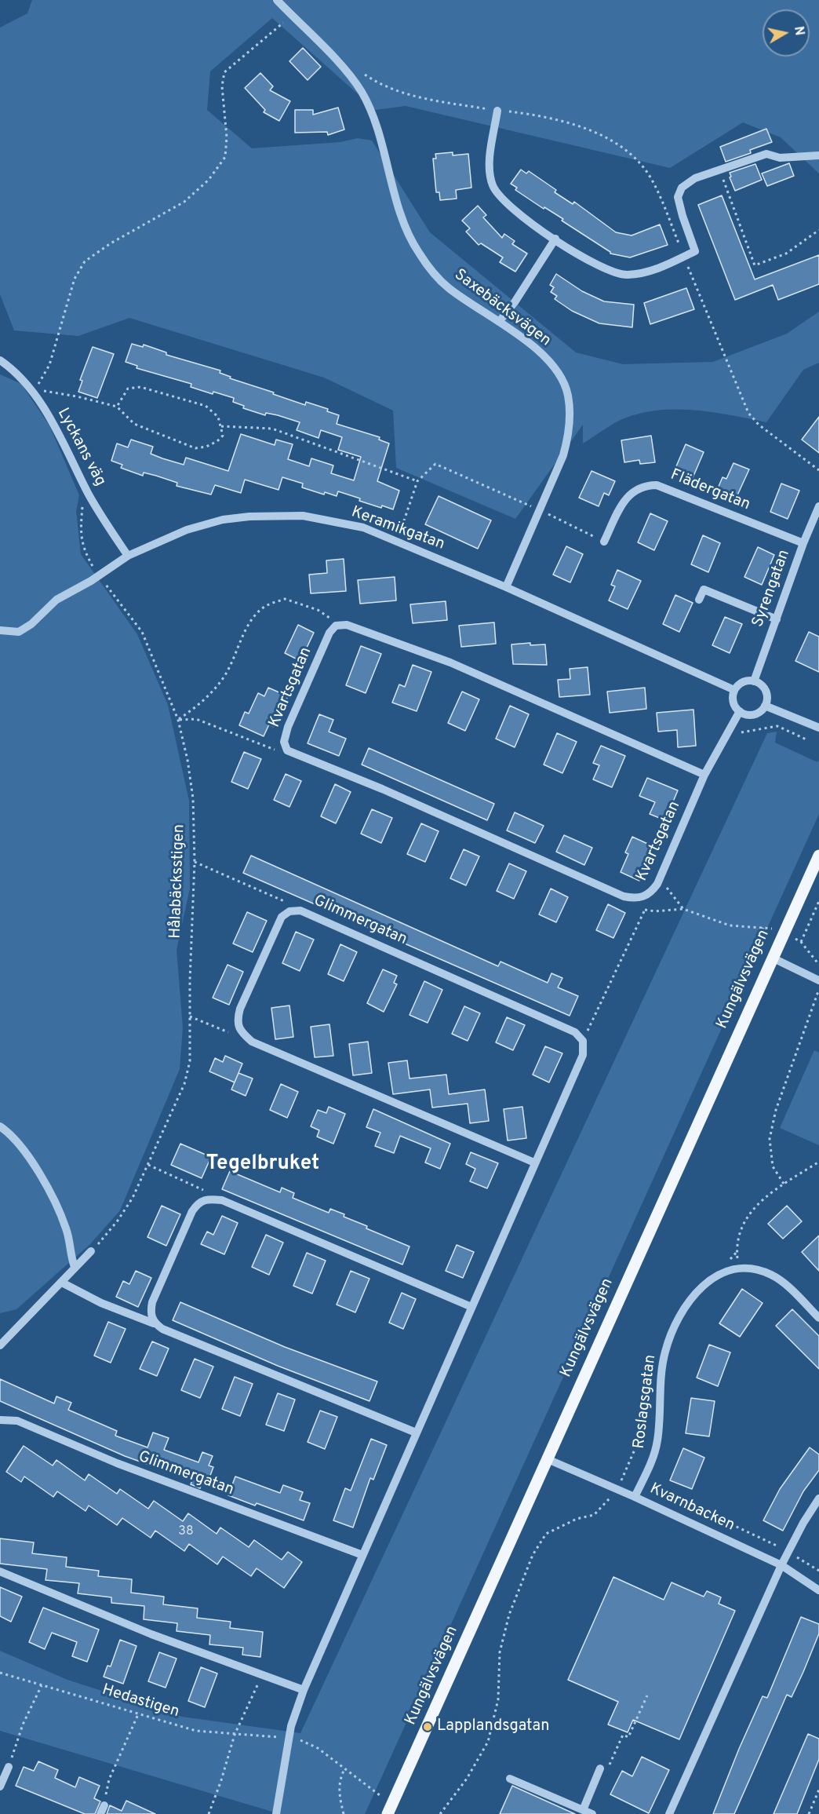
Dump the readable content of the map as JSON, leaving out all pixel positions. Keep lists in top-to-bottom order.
{
  "streets": {
    "main road": ["Kungälvsvägen"],
    "street": [
      "Saxebäcksvägen",
      "Lyckans väg",
      "Flädergatan",
      "Keramikgatan",
      "Syrengatan",
      "Kvartsgatan",
      "Glimmergatan",
      "Roslagsgatan",
      "Kvarnbacken"
    ],
    "path": ["Hålabäcksstigen", "Hedastigen"]
  },
  "crossings": [
    ["Saxebäcksvägen", "Keramikgatan"],
    ["Lyckans väg", "Keramikgatan"],
    ["Lyckans väg", "Hålabäcksstigen"],
    ["Flädergatan", "Syrengatan"],
    ["Keramikgatan", "Syrengatan"],
    ["Keramikgatan", "Kvartsgatan"],
    ["Keramikgatan", "Hålabäcksstigen"],
    ["Syrengatan", "Kvartsgatan"],
    ["Kungälvsvägen", "Kvarnbacken"],
    ["Roslagsgatan", "Kvarnbacken"]
  ],
  "districts": ["Tegelbruket"],
  "places": ["Lapplandsgatan"],
  "house_numbers": ["38"],
  "north": "right"
}
